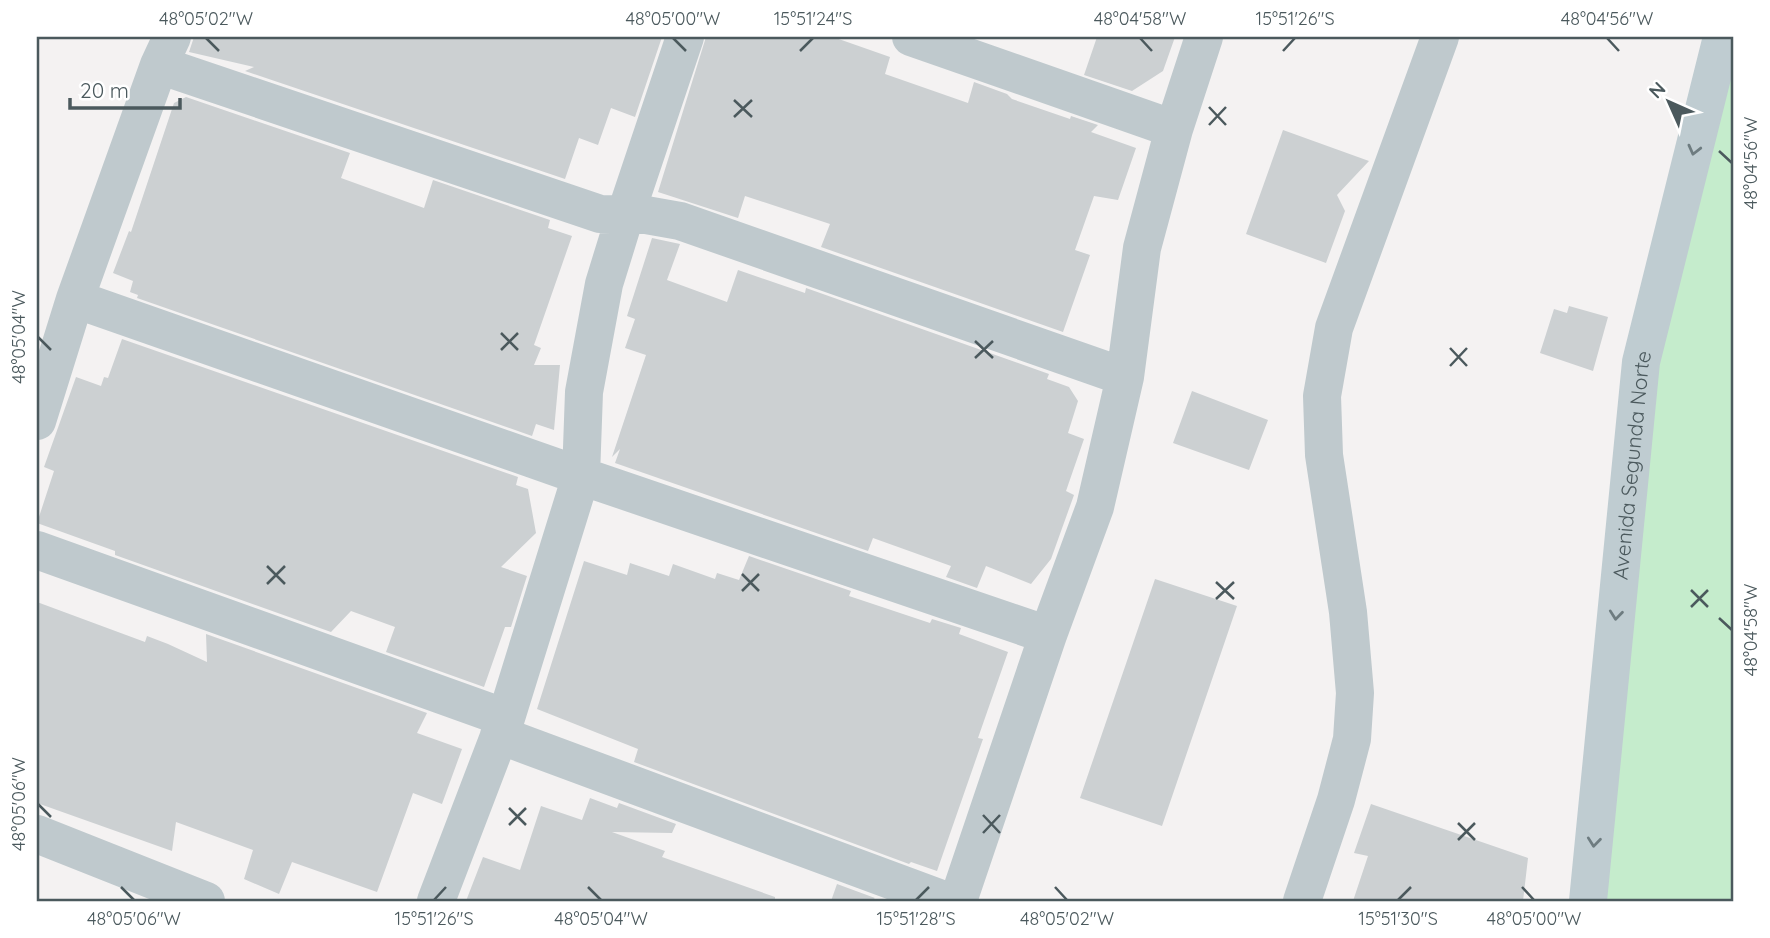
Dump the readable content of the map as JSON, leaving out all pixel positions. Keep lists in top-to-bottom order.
{
  "streets": {
    "main road": ["Avenida Segunda Norte"]
  },
  "one_way": ["Avenida Segunda Norte"],
  "scale_bar": "20 m",
  "north": "top left",
  "coordinates": [
    "48°05'02\"W",
    "48°05'00\"W",
    "15°51'24\"S",
    "48°04'58\"W",
    "15°51'26\"S",
    "48°04'56\"W",
    "48°05'04\"W",
    "48°05'06\"W",
    "15°51'28\"S",
    "15°51'30\"S"
  ]
}
